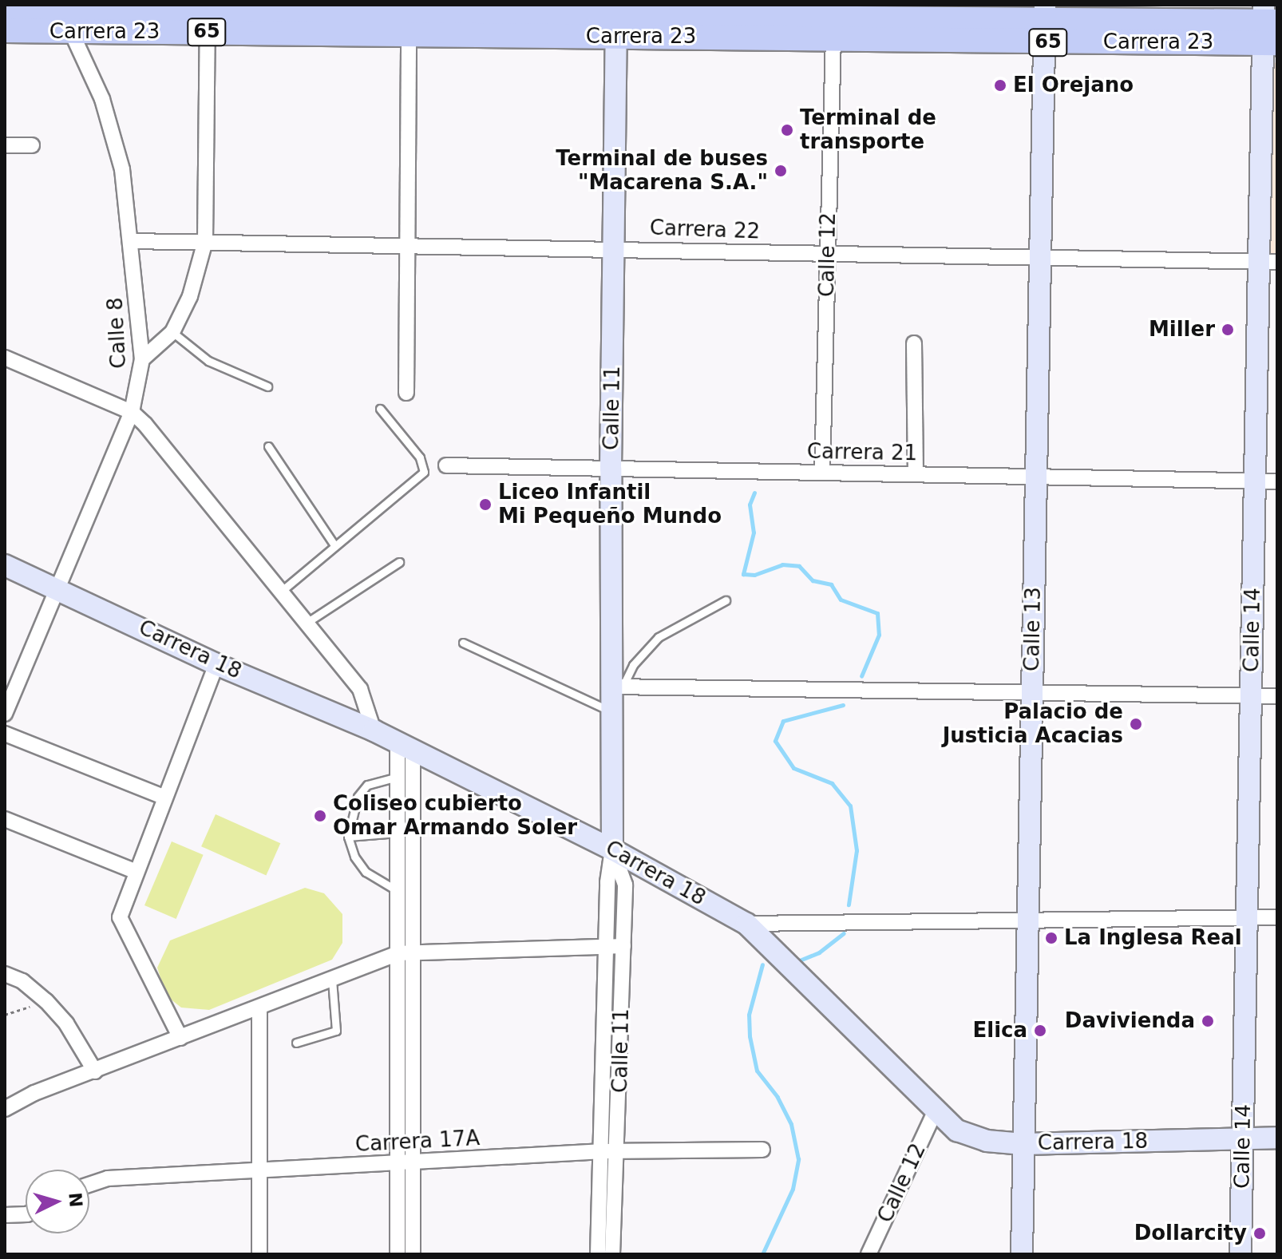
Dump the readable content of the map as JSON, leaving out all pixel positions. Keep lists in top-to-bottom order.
{
  "streets": {
    "main road": ["Carrera 23", "65"],
    "street": [
      "Carrera 22",
      "Calle 12",
      "Calle 8",
      "Calle 11",
      "Carrera 21",
      "Calle 13",
      "Calle 14",
      "Carrera 18",
      "Carrera 17A"
    ]
  },
  "crossings": [
    ["Carrera 23", "Calle 12"],
    ["Carrera 23", "Calle 8"],
    ["Carrera 23", "Calle 11"],
    ["Carrera 23", "Calle 13"],
    ["Carrera 23", "Calle 14"],
    ["Carrera 22", "Calle 12"],
    ["Carrera 22", "Calle 8"],
    ["Carrera 22", "Calle 11"],
    ["Carrera 22", "Calle 13"],
    ["Carrera 22", "Calle 14"],
    ["Calle 12", "Carrera 21"],
    ["Calle 12", "Carrera 18"],
    ["Calle 8", "Carrera 18"],
    ["Calle 11", "Carrera 21"],
    ["Calle 11", "Carrera 18"],
    ["Calle 11", "Carrera 17A"],
    ["Carrera 21", "Calle 13"],
    ["Carrera 21", "Calle 14"],
    ["Calle 13", "Carrera 18"],
    ["Calle 14", "Carrera 18"]
  ],
  "places": [
    "El Orejano",
    "Terminal de transporte",
    "Terminal de buses \"Macarena S.A.\"",
    "Miller",
    "Liceo Infantil Mi Pequeño Mundo",
    "Palacio de Justicia Acacias",
    "Coliseo cubierto Omar Armando Soler",
    "La Inglesa Real",
    "Davivienda",
    "Elica",
    "Dollarcity"
  ],
  "north": "right"
}
